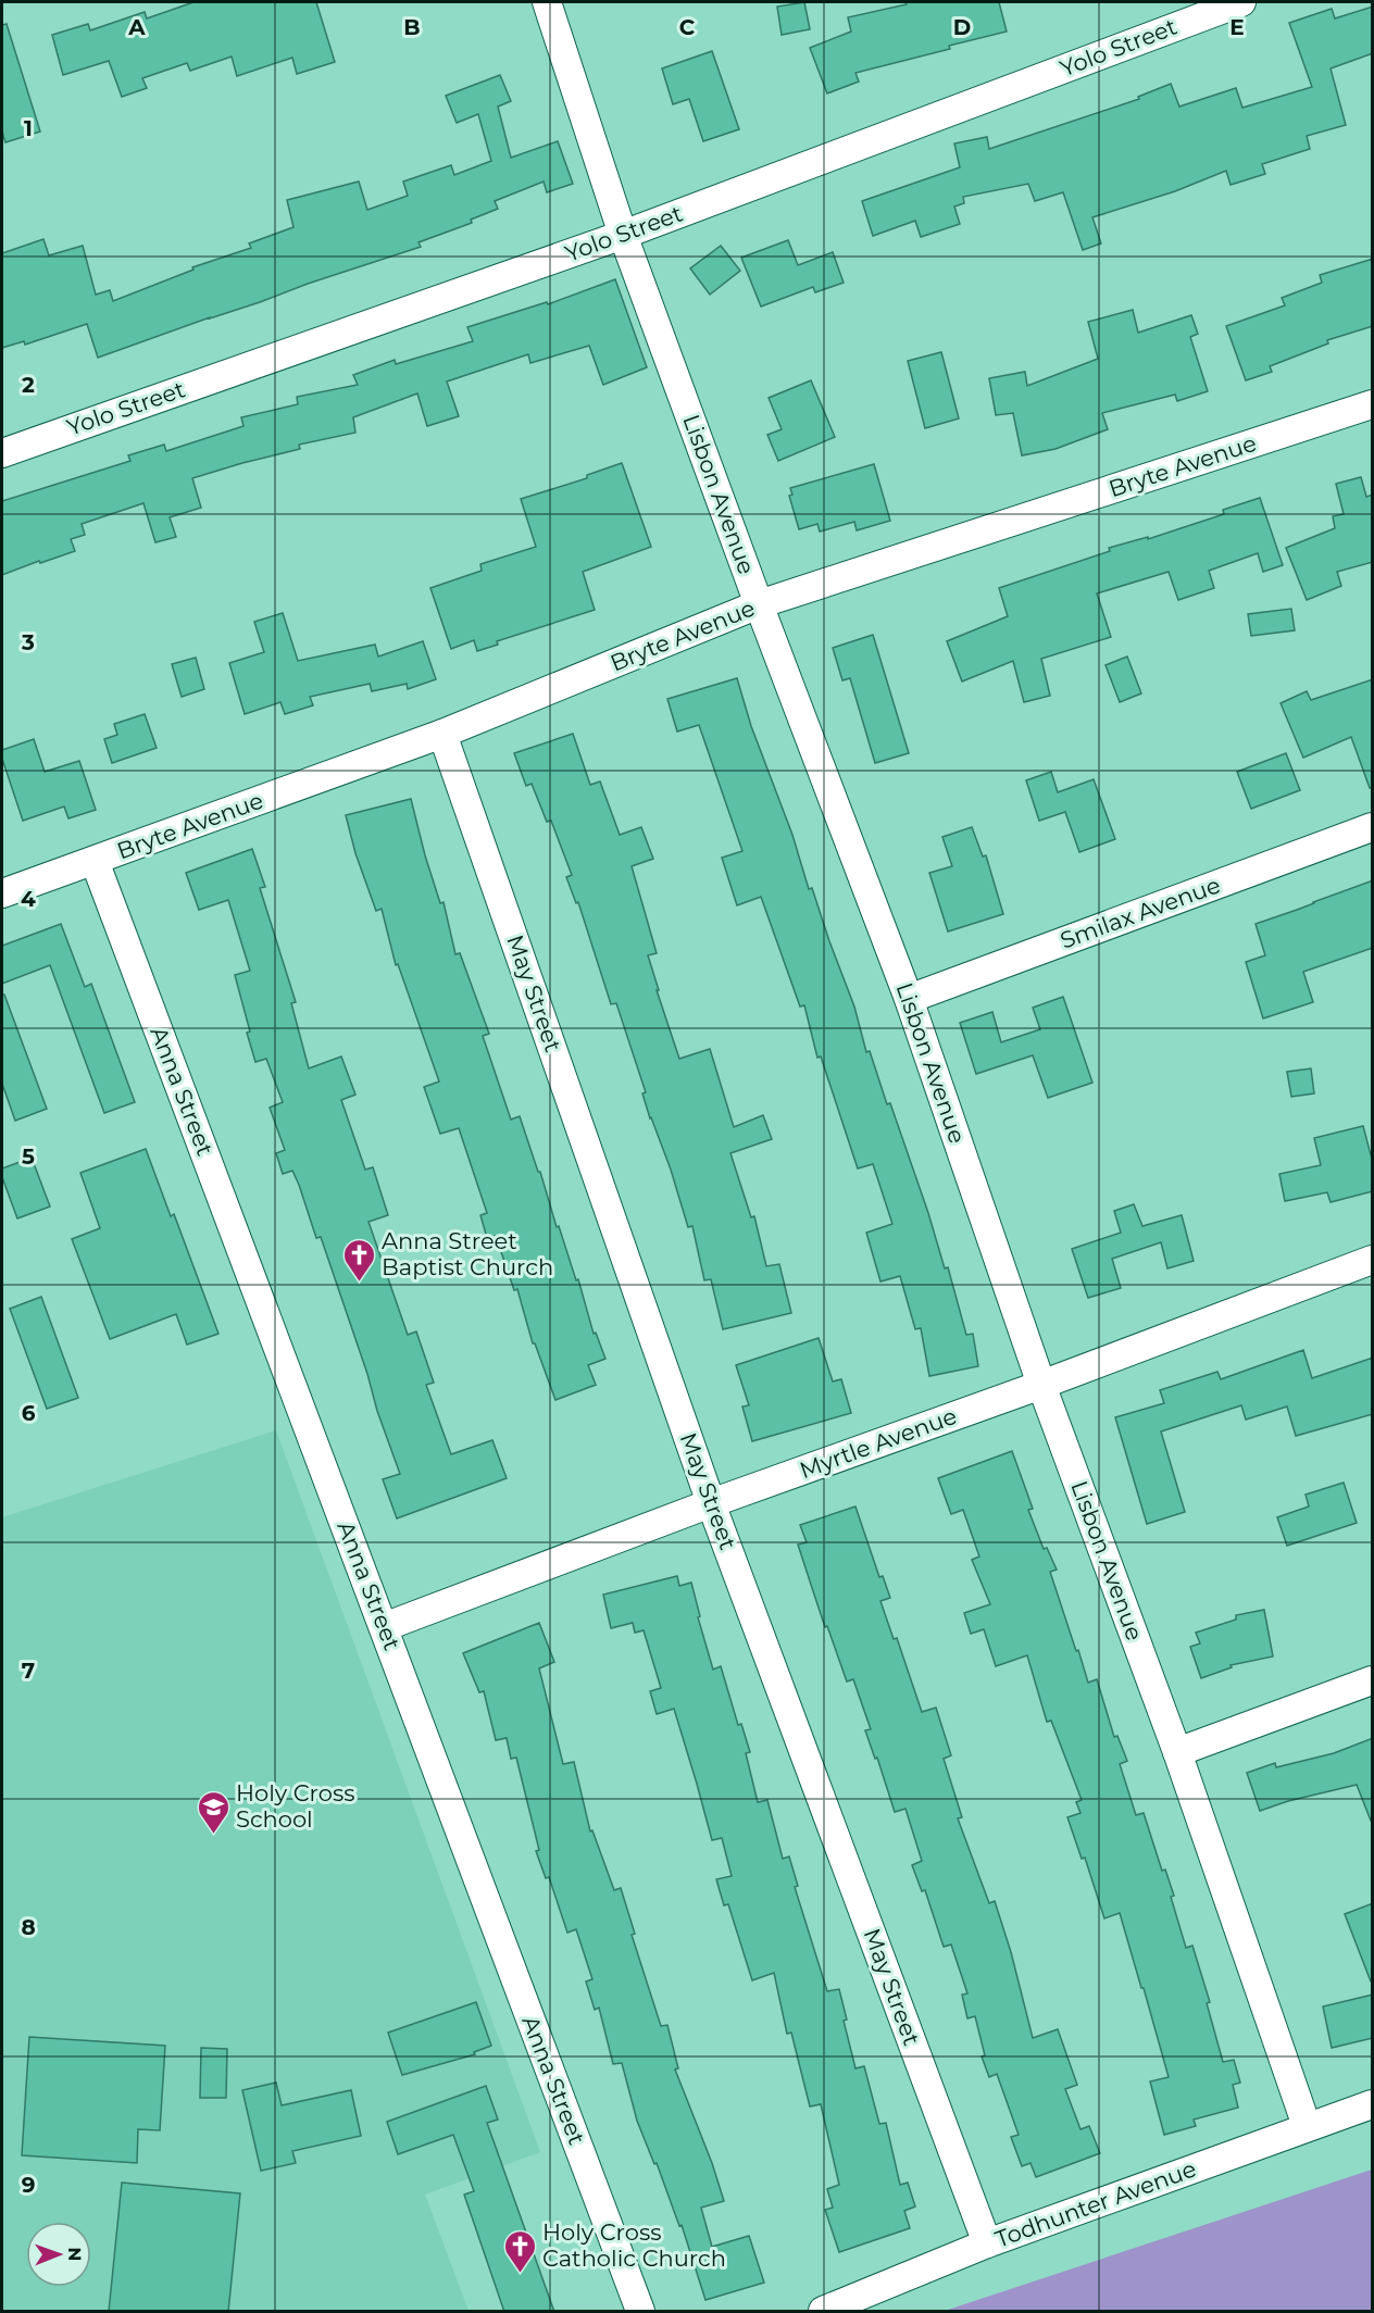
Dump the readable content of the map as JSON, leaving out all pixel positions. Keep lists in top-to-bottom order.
{
  "streets": {
    "street": [
      "Yolo Street",
      "Bryte Avenue",
      "Lisbon Avenue",
      "Smilax Avenue",
      "May Street",
      "Anna Street",
      "Myrtle Avenue",
      "Todhunter Avenue"
    ]
  },
  "crossings": [
    ["Yolo Street", "Lisbon Avenue"],
    ["Bryte Avenue", "Lisbon Avenue"],
    ["Bryte Avenue", "May Street"],
    ["Bryte Avenue", "Anna Street"],
    ["Lisbon Avenue", "Smilax Avenue"],
    ["Lisbon Avenue", "Myrtle Avenue"],
    ["Lisbon Avenue", "Todhunter Avenue"],
    ["May Street", "Myrtle Avenue"],
    ["May Street", "Todhunter Avenue"],
    ["Anna Street", "Myrtle Avenue"]
  ],
  "places": {
    "church": ["Anna Street Baptist Church", "Holy Cross Catholic Church"],
    "school or university": ["Holy Cross School"]
  },
  "north": "right",
  "grid": {
    "columns": [
      "A",
      "B",
      "C",
      "D",
      "E"
    ],
    "rows": [
      "1",
      "2",
      "3",
      "4",
      "5",
      "6",
      "7",
      "8",
      "9"
    ]
  }
}
